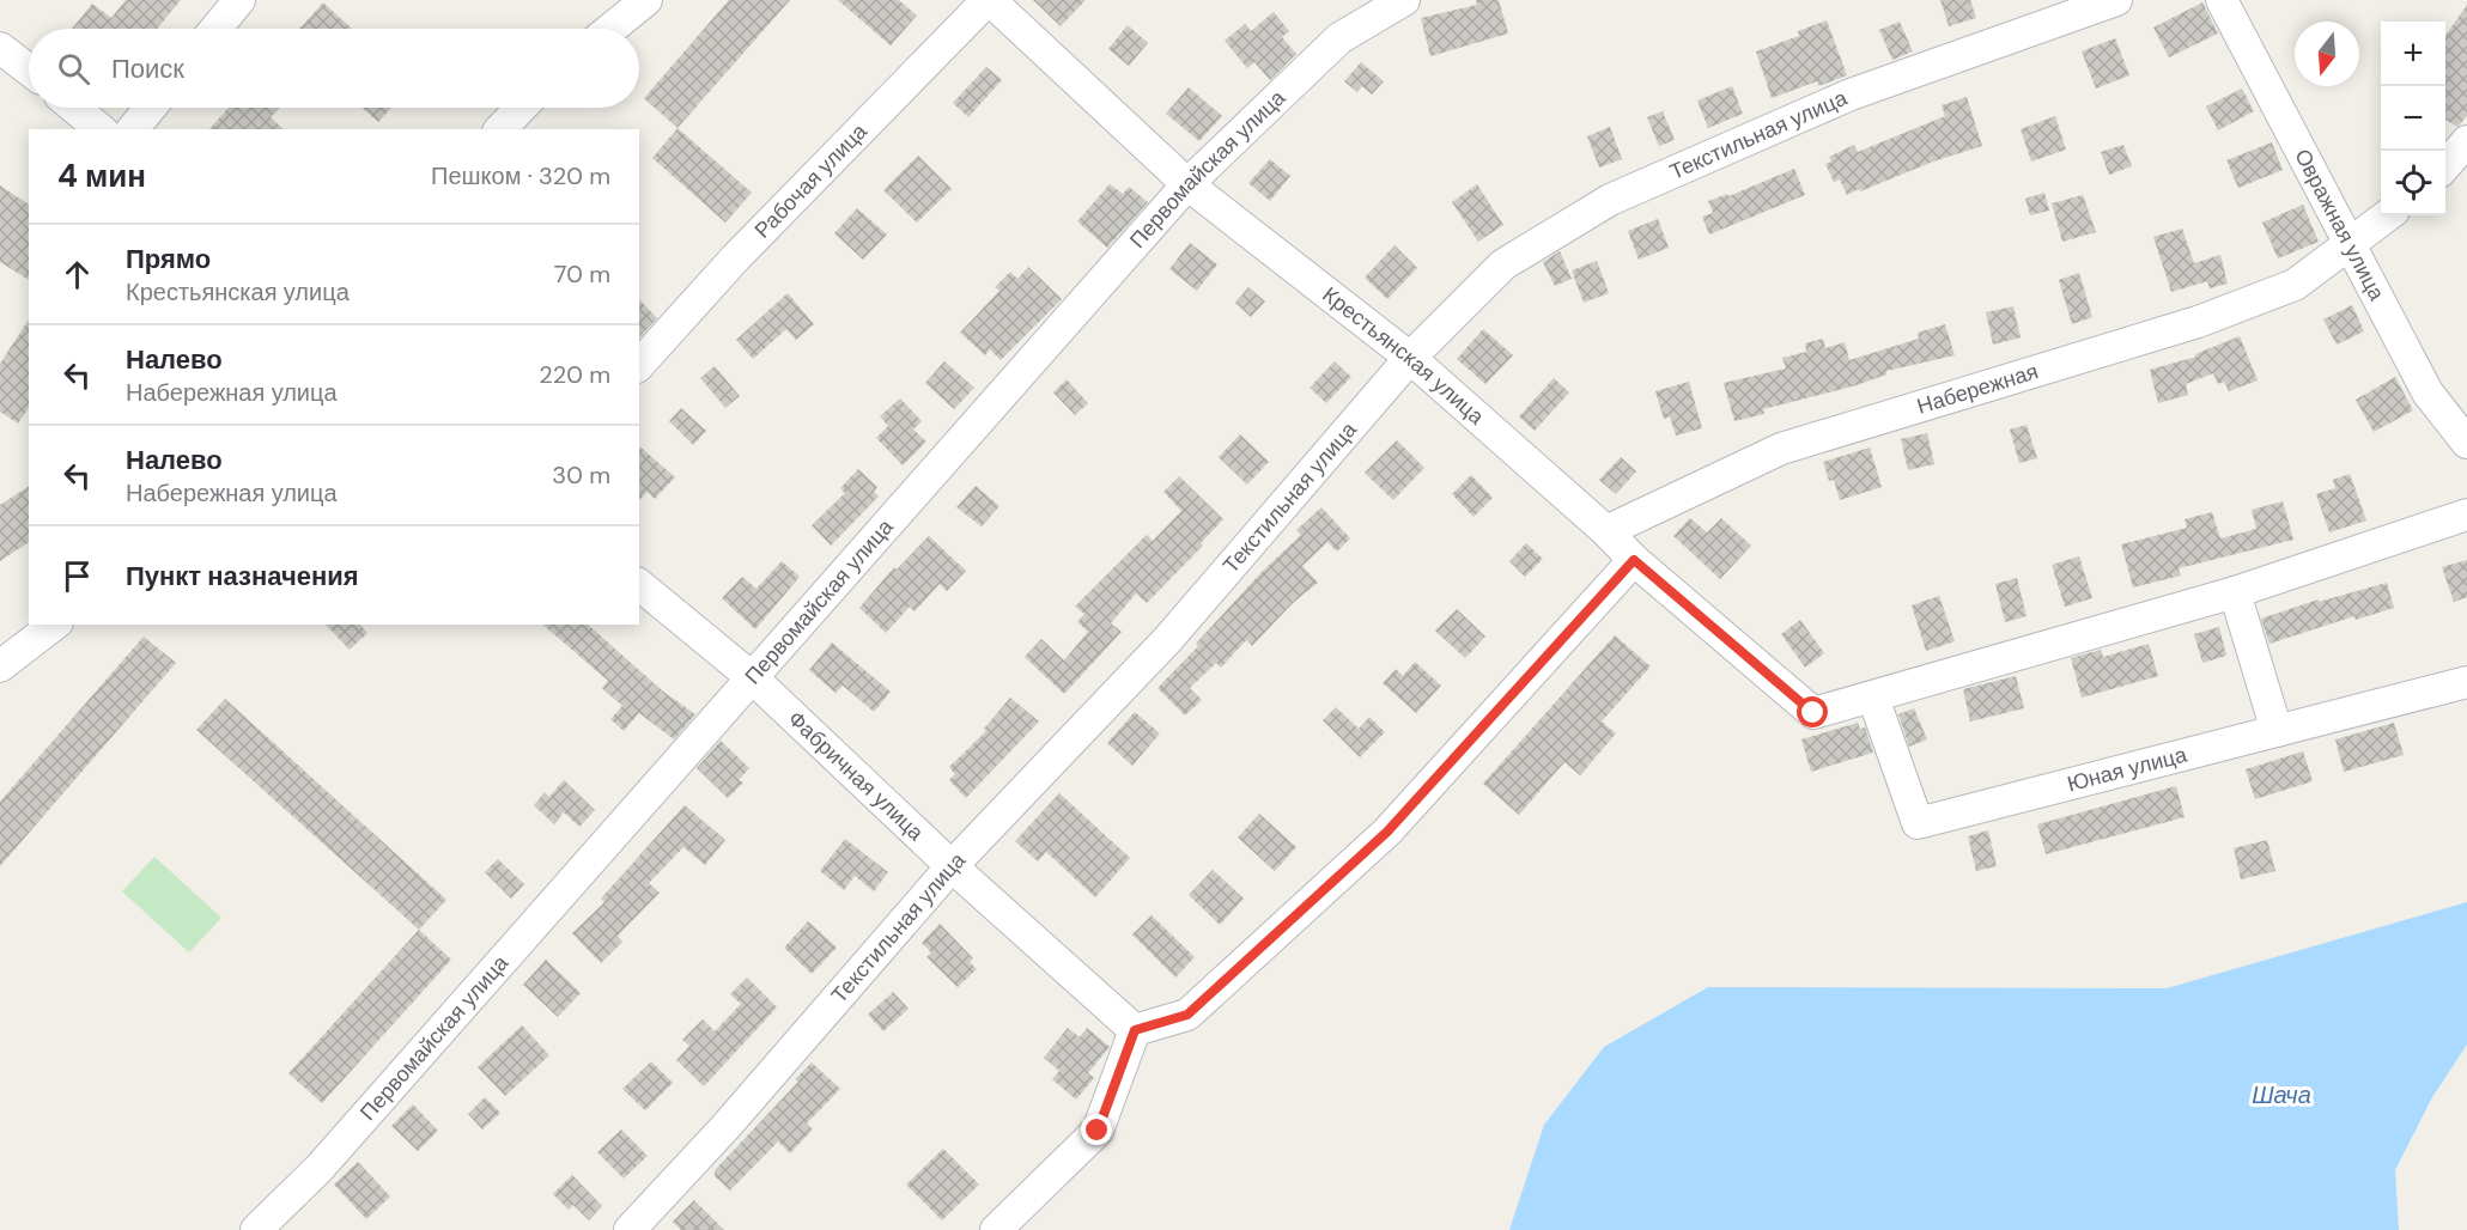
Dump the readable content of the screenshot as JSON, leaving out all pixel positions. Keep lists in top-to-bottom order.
{
  "streets": {
    "street": [
      "Текстильная улица",
      "Первомайская улица",
      "Рабочая улица",
      "Овражная улица",
      "Крестьянская улица",
      "Набережная",
      "Юная улица",
      "Фабричная улица"
    ]
  },
  "crossings": [
    ["Текстильная улица", "Крестьянская улица"],
    ["Текстильная улица", "Фабричная улица"],
    ["Первомайская улица", "Крестьянская улица"],
    ["Первомайская улица", "Фабричная улица"],
    ["Рабочая улица", "Крестьянская улица"],
    ["Овражная улица", "Набережная"],
    ["Крестьянская улица", "Набережная"],
    ["Крестьянская улица", "Юная улица"]
  ],
  "water": ["Шача"],
  "north": "bottom",
  "page": {
    "map_buttons": ["+", "−"],
    "search": "Поиск",
    "heading": ["4 мин", "Пешком · 320 m"],
    "list": [
      ["Прямо", "Крестьянская улица", "70 m"],
      ["Налево", "Набережная улица", "220 m"],
      ["Налево", "Набережная улица", "30 m"],
      "Пункт назначения"
    ]
  }
}
